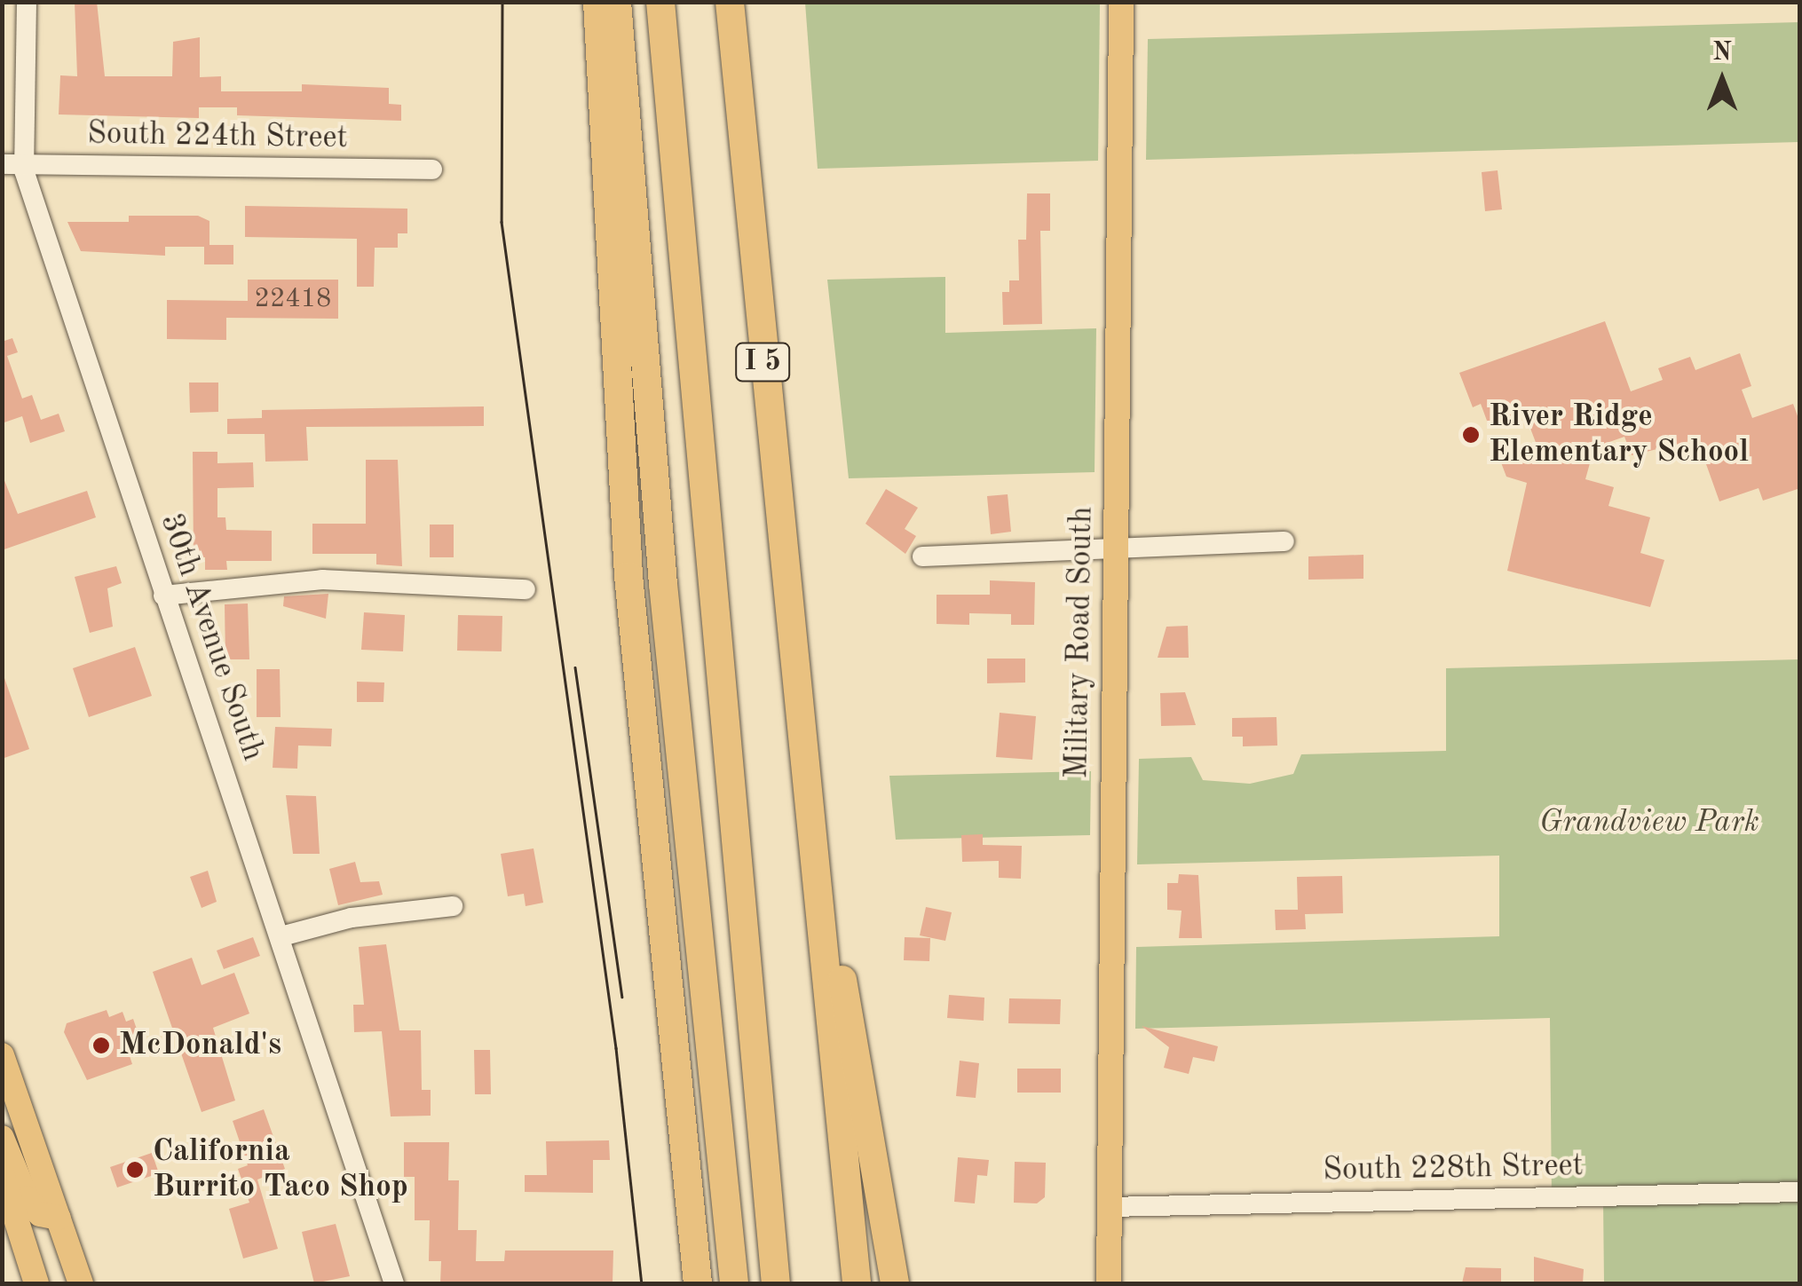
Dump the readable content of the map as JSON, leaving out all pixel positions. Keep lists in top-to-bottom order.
{
  "streets": {
    "highway": ["I 5"],
    "main road": ["Military Road South"],
    "street": ["South 224th Street", "30th Avenue South", "South 228th Street"]
  },
  "crossings": [
    ["South 224th Street", "30th Avenue South"],
    ["Military Road South", "South 228th Street"]
  ],
  "parks": ["Grandview Park"],
  "places": ["River Ridge Elementary School", "McDonald's", "California Burrito Taco Shop"],
  "house_numbers": ["22418"],
  "north": "top"
}
